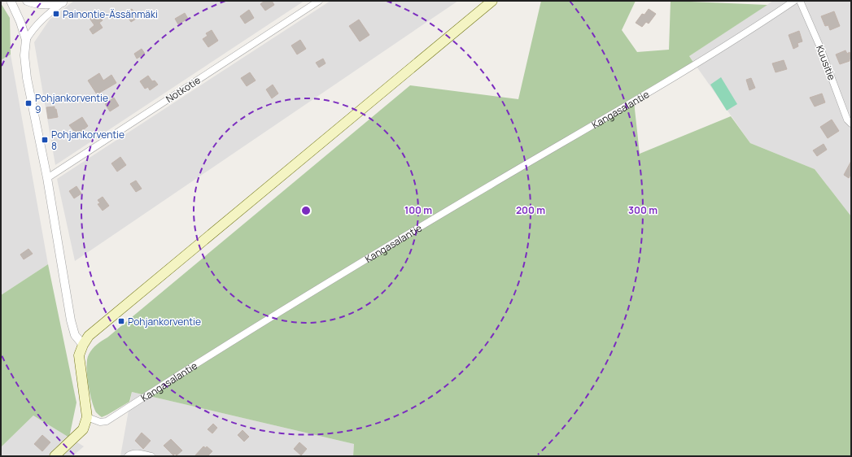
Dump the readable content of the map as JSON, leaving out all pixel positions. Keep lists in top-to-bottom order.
{
  "streets": {
    "street": ["Kuusitie", "Notkotie", "Kangasalantie"]
  },
  "places": {
    "transit": [
      "Painontie-Ässänmäki",
      "Pohjankorventie 9",
      "Pohjankorventie 8",
      "Pohjankorventie"
    ]
  },
  "rings": ["100 m", "200 m", "300 m"]
}
